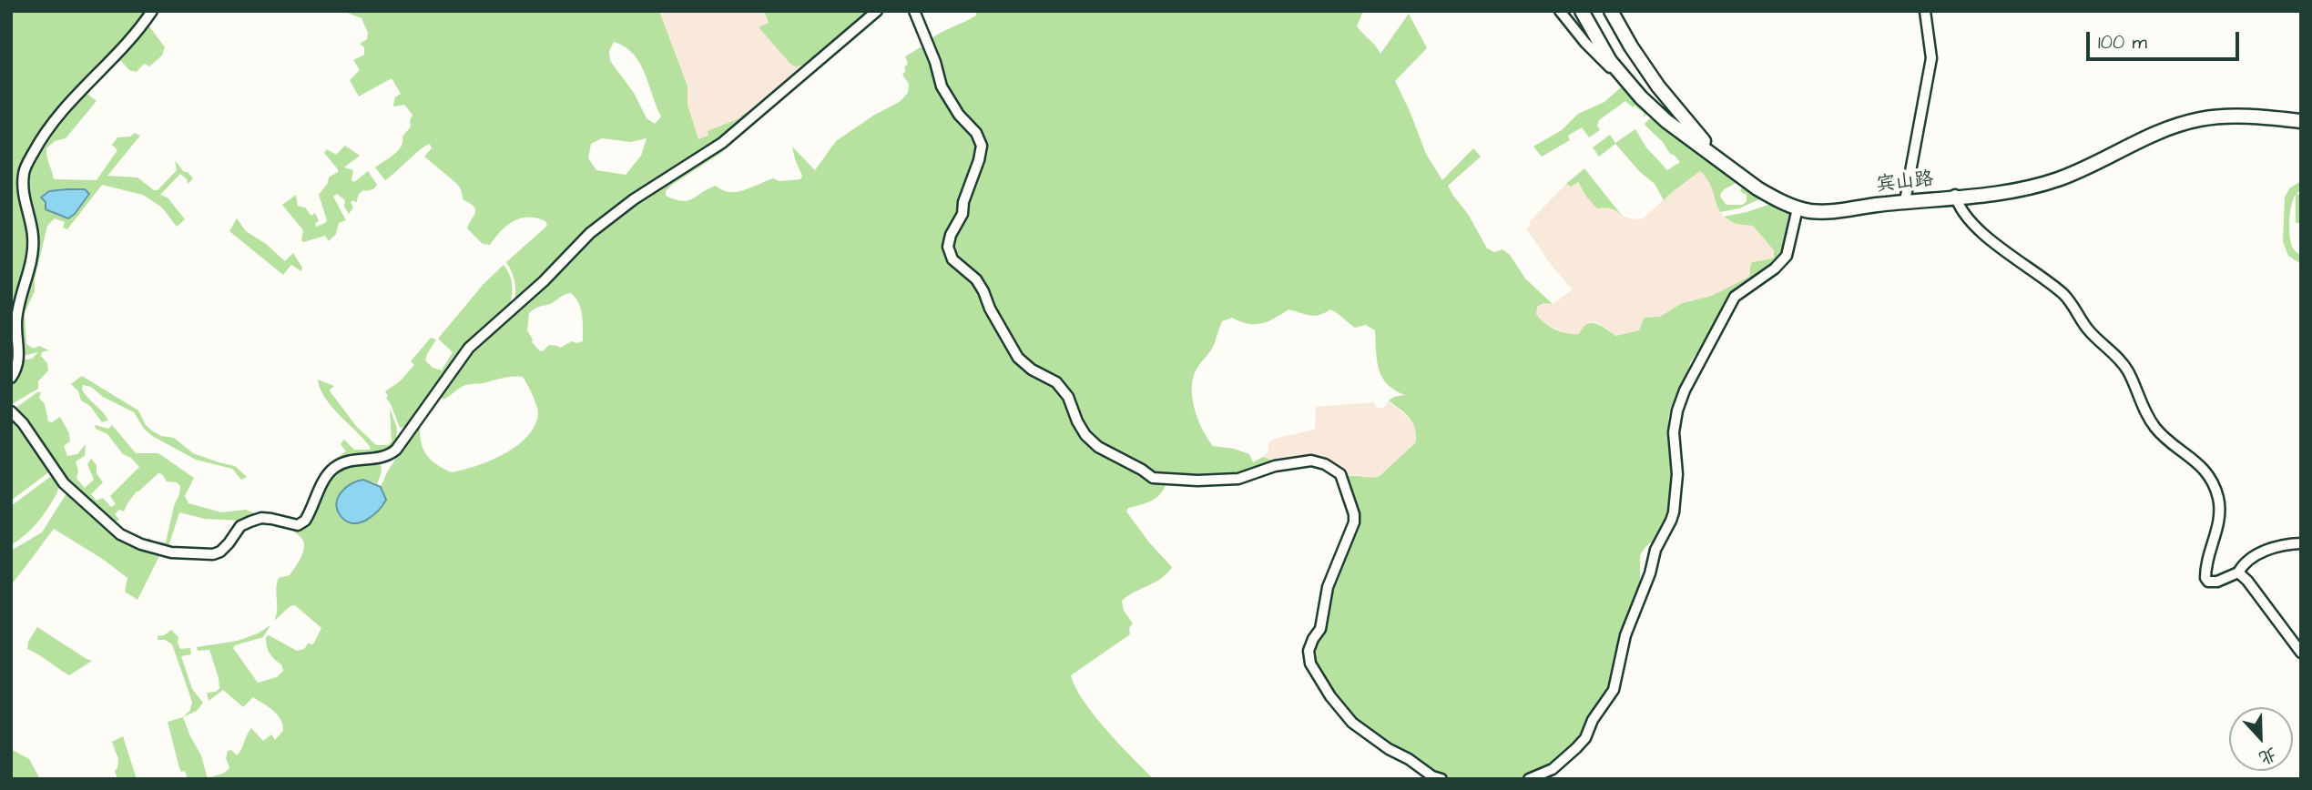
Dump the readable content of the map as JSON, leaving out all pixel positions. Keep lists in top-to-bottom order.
{
  "streets": {
    "main road": ["宾山路"]
  },
  "scale_bar": "100 m",
  "north": "bottom"
}
